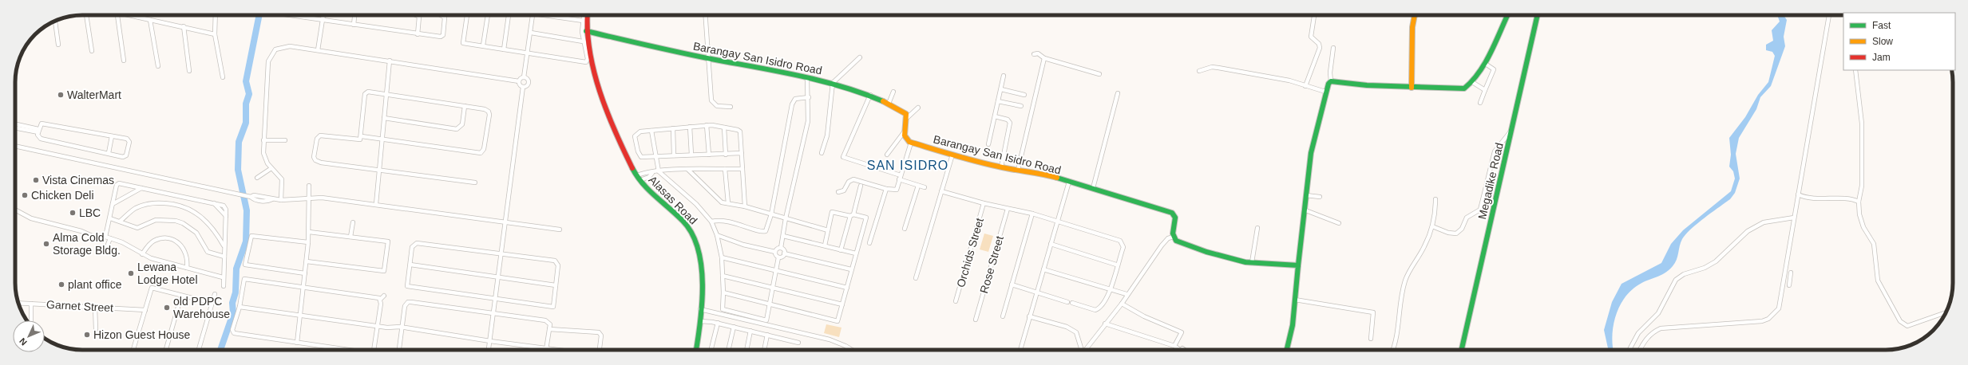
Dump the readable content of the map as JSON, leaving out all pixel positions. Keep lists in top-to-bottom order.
{
  "streets": {
    "street": [
      "Barangay San Isidro Road",
      "Megadike Road",
      "Alasas Road",
      "Orchids Street",
      "Rose Street",
      "Garnet Street"
    ]
  },
  "crossings": [
    ["Barangay San Isidro Road", "Alasas Road"]
  ],
  "districts": ["SAN ISIDRO"],
  "places": [
    "WalterMart",
    "Vista Cinemas",
    "Chicken Deli",
    "LBC",
    "Alma Cold Storage Bldg.",
    "Lewana Lodge Hotel",
    "plant office",
    "old PDPC Warehouse",
    "Hizon Guest House"
  ],
  "legend": ["Fast", "Slow", "Jam"],
  "north": "bottom left"
}
